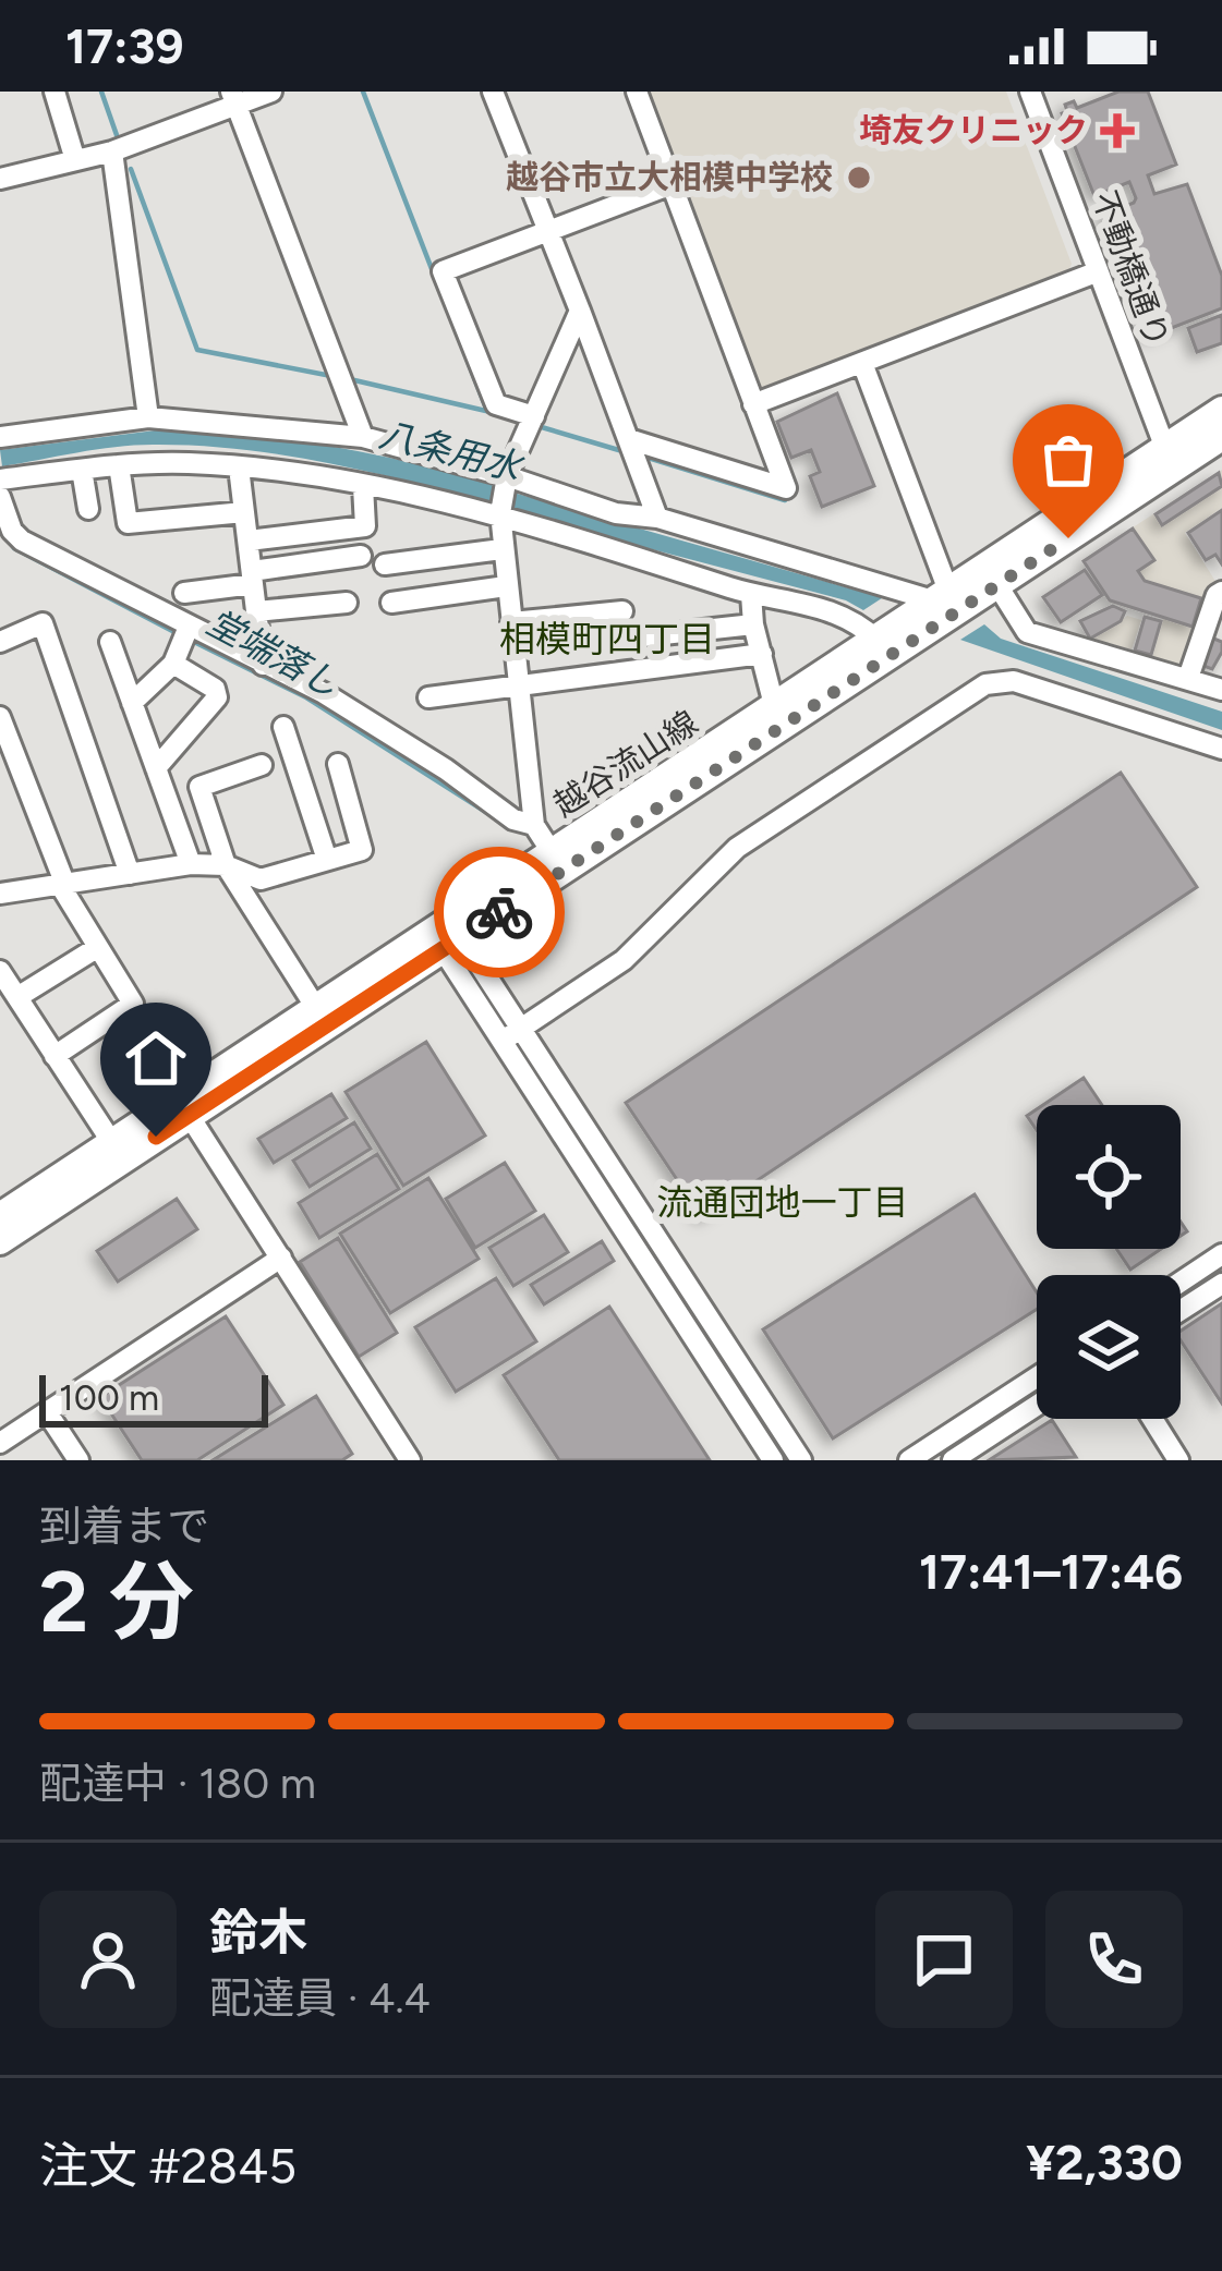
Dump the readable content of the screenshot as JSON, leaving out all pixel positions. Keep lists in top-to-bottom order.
{
  "streets": {
    "main road": ["越谷流山線"],
    "street": ["不動橋通り"]
  },
  "crossings": [
    ["不動橋通り", "越谷流山線"]
  ],
  "districts": ["相模町四丁目", "流通団地一丁目"],
  "water": ["八条用水", "堂端落し"],
  "places": {
    "health": ["埼友クリニック"],
    "other": ["越谷市立大相模中学校"]
  },
  "scale_bar": "100 m",
  "page": {
    "status": "17:39",
    "scale": "100 m",
    "heading": ["2 分", "到着まで", "17:41–17:46"],
    "panel": [
      "鈴木",
      "配達員 · 4.4",
      "注文 #2845",
      "¥2,330"
    ],
    "bar": "配達中 · 180 m"
  }
}
